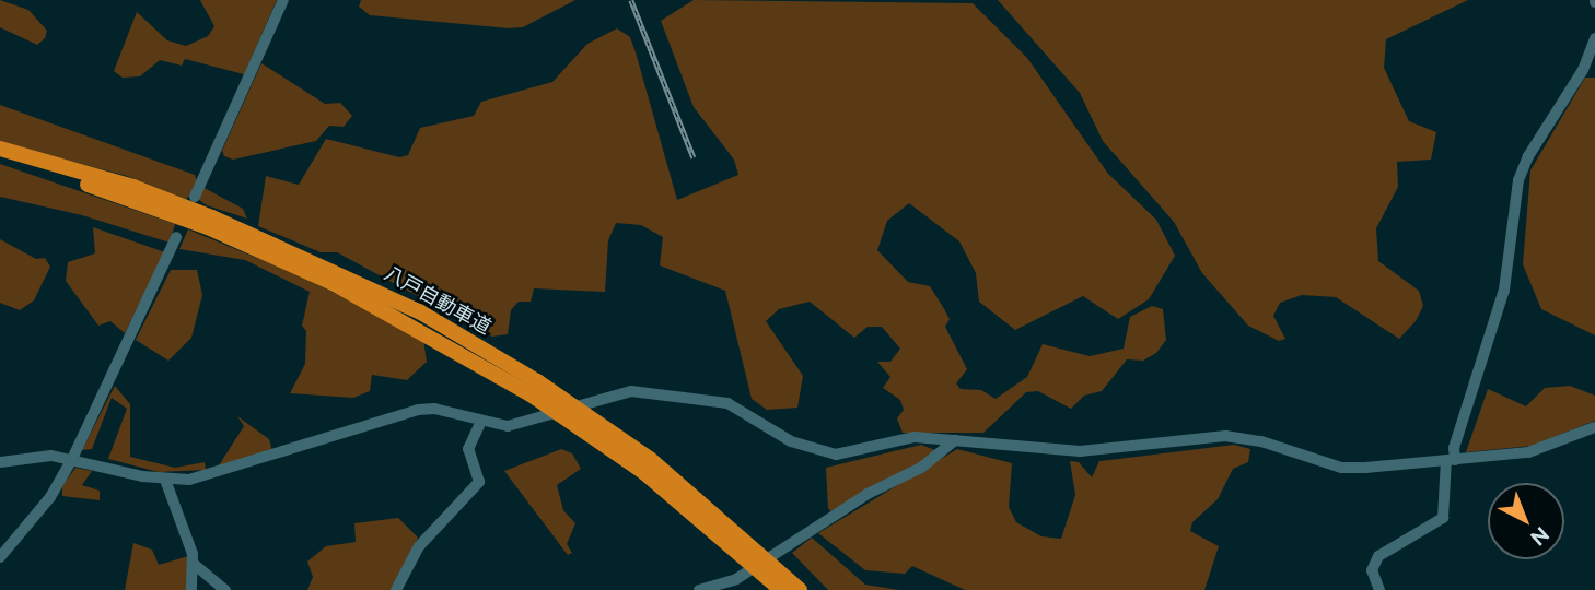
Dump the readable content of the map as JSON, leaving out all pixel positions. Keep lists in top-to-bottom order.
{
  "streets": {
    "highway": ["八戸自動車道"]
  },
  "north": "bottom right"
}
